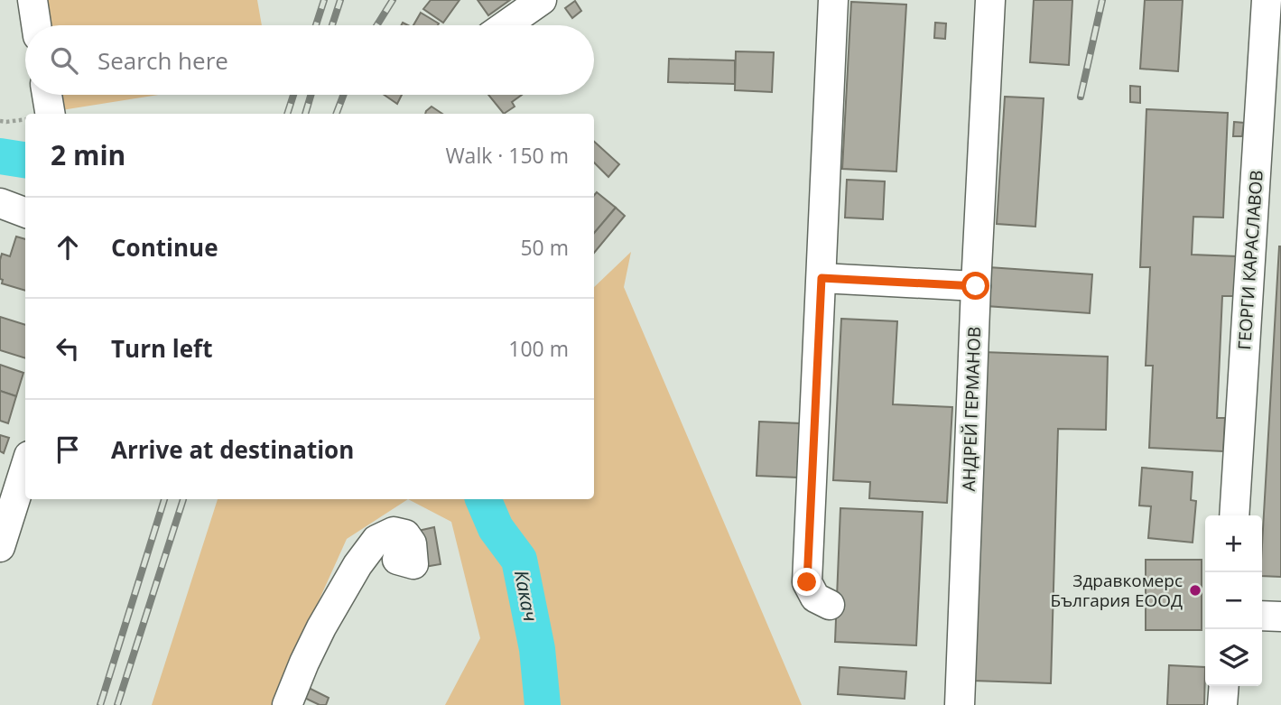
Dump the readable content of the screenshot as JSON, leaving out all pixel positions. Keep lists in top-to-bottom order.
{
  "streets": {
    "street": ["ГЕОРГИ КАРАСЛАВОВ", "АНДРЕЙ ГЕРМАНОВ"]
  },
  "water": ["Какач"],
  "places": ["Здравкомерс България ЕООД"],
  "page": {
    "search": "Search here",
    "heading": ["2 min", "Walk · 150 m"],
    "list": [
      ["Continue", "50 m"],
      ["Turn left", "100 m"],
      "Arrive at destination"
    ],
    "map_buttons": ["+", "−"]
  }
}
